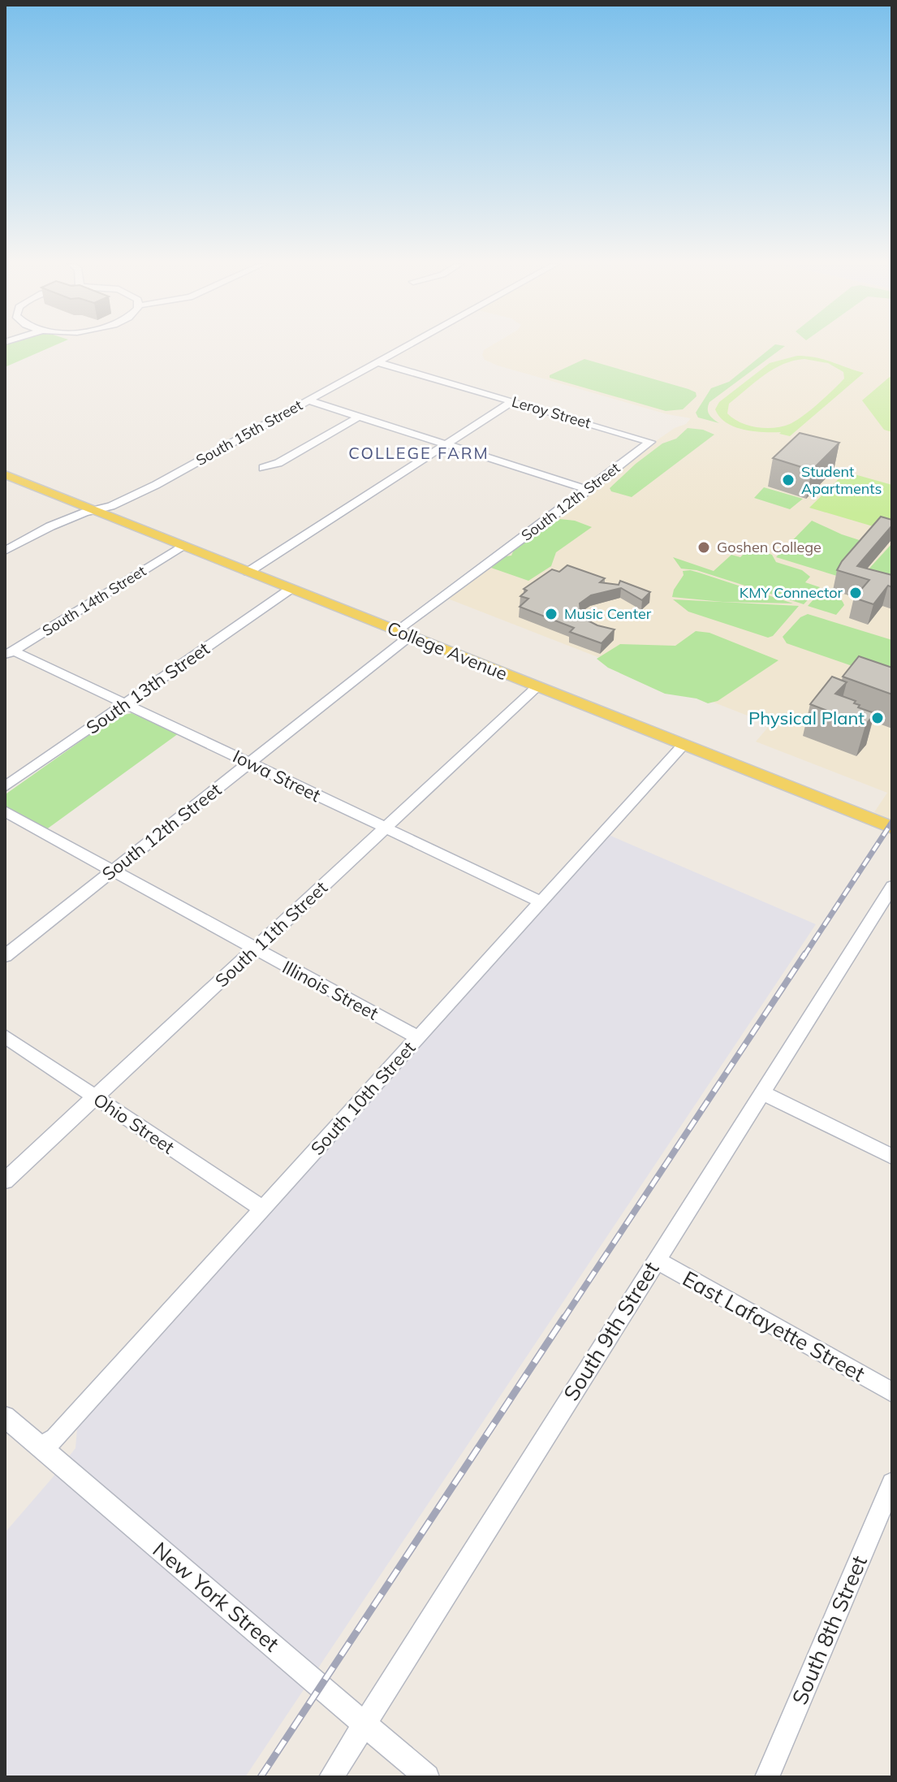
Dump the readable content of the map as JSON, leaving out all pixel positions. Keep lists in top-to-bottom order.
{
  "streets": {
    "main road": ["College Avenue"],
    "street": [
      "Leroy Street",
      "South 15th Street",
      "South 12th Street",
      "South 14th Street",
      "South 13th Street",
      "Iowa Street",
      "South 11th Street",
      "Illinois Street",
      "South 10th Street",
      "Ohio Street",
      "East Lafayette Street",
      "South 9th Street",
      "New York Street",
      "South 8th Street"
    ]
  },
  "crossings": [
    ["Leroy Street", "South 15th Street"],
    ["Leroy Street", "South 12th Street"],
    ["South 15th Street", "College Avenue"],
    ["South 12th Street", "College Avenue"],
    ["South 12th Street", "Iowa Street"],
    ["South 12th Street", "Illinois Street"],
    ["South 14th Street", "College Avenue"],
    ["South 14th Street", "Iowa Street"],
    ["College Avenue", "South 13th Street"],
    ["College Avenue", "South 11th Street"],
    ["College Avenue", "South 10th Street"],
    ["South 13th Street", "Iowa Street"],
    ["Iowa Street", "South 11th Street"],
    ["Iowa Street", "South 10th Street"],
    ["South 11th Street", "Illinois Street"],
    ["South 11th Street", "Ohio Street"],
    ["Illinois Street", "South 10th Street"],
    ["South 10th Street", "Ohio Street"],
    ["South 10th Street", "New York Street"],
    ["East Lafayette Street", "South 9th Street"],
    ["South 9th Street", "New York Street"]
  ],
  "districts": ["COLLEGE FARM"],
  "places": [
    "Student Apartments",
    "Goshen College",
    "KMY Connector",
    "Music Center",
    "Physical Plant"
  ]
}
